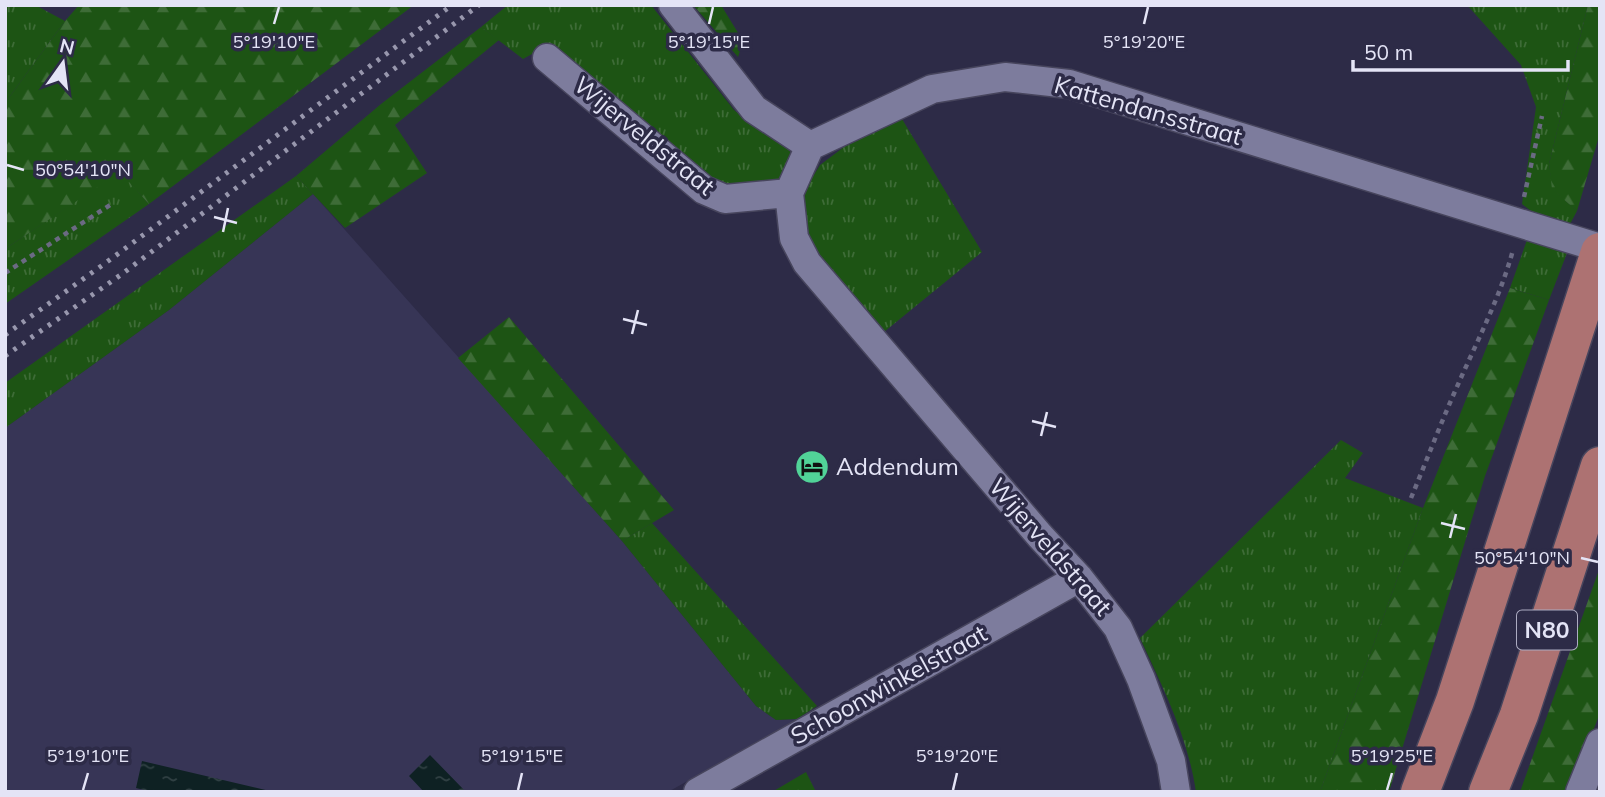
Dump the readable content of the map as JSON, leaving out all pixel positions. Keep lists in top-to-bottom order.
{
  "streets": {
    "highway": ["N80"],
    "street": ["Kattendansstraat", "Wijerveldstraat", "Schoonwinkelstraat"]
  },
  "crossings": [
    ["Kattendansstraat", "N80"],
    ["Wijerveldstraat", "Schoonwinkelstraat"]
  ],
  "places": {
    "hotel": ["Addendum"]
  },
  "scale_bar": "50 m",
  "north": "top",
  "coordinates": [
    "5°19'10\"E",
    "5°19'15\"E",
    "5°19'20\"E",
    "50°54'10\"N",
    "5°19'25\"E"
  ]
}
